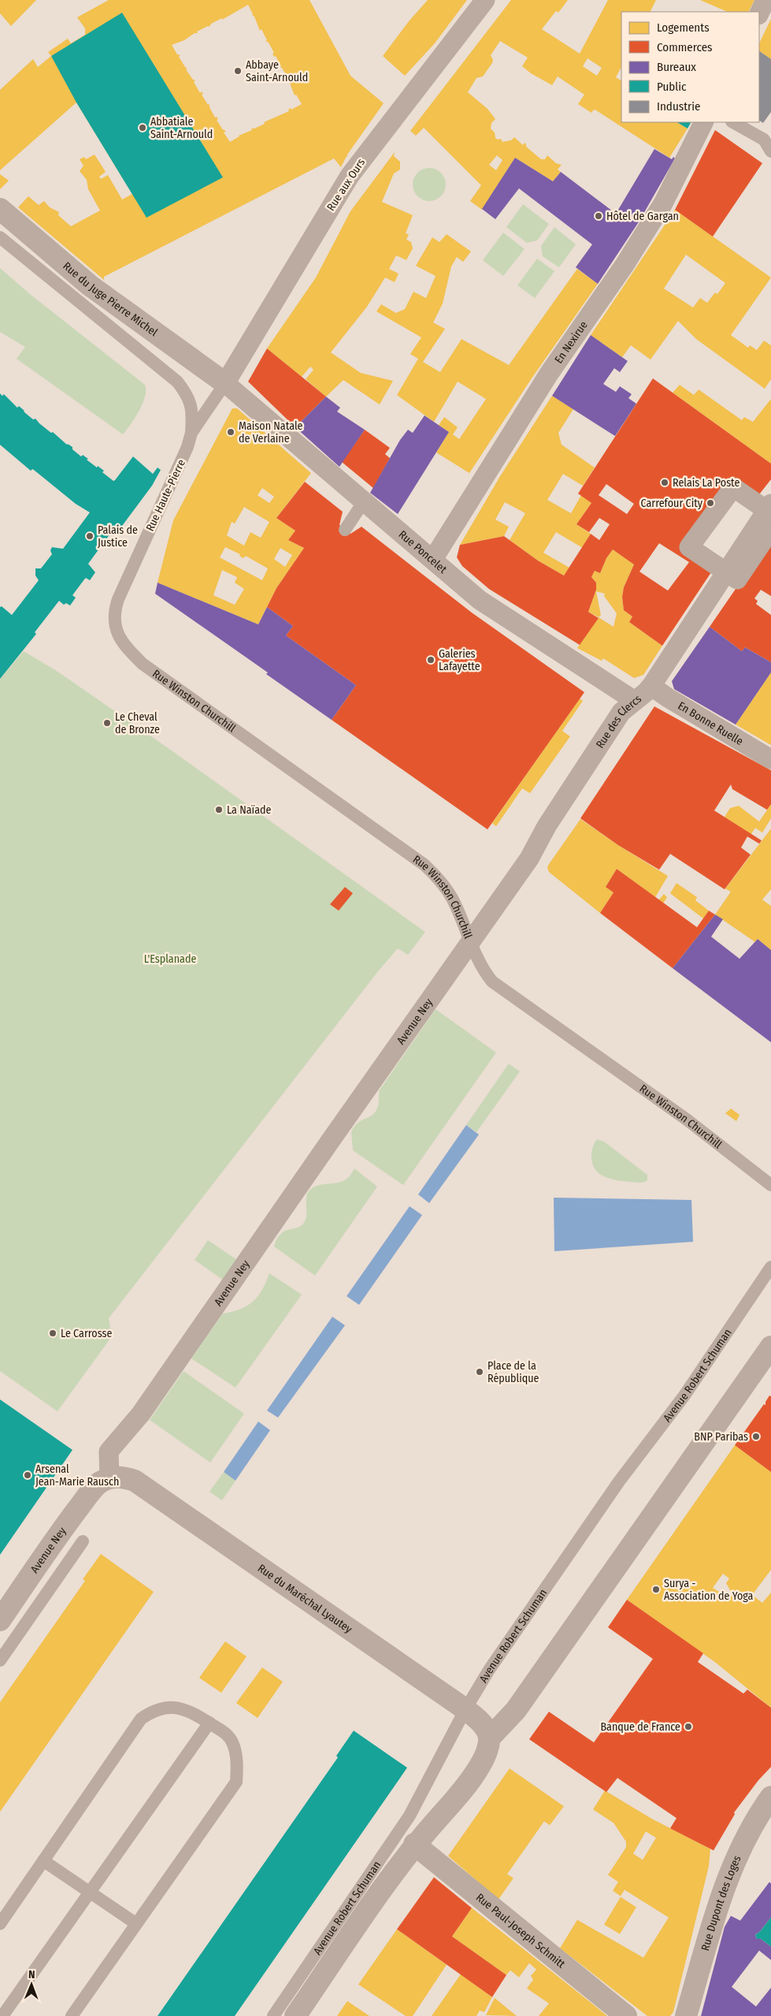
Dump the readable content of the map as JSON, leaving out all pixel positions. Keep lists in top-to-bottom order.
{
  "streets": {
    "street": [
      "Rue aux Ours",
      "Rue du Juge Pierre Michel",
      "En Nexirue",
      "Rue Poncelet",
      "Rue des Clercs",
      "En Bonne Ruelle",
      "Avenue Ney",
      "Avenue Robert Schuman",
      "Rue du Maréchal Lyautey",
      "Rue Dupont des Loges",
      "Rue Paul-Joseph Schmitt"
    ],
    "lane": ["Rue Haute-Pierre", "Rue Winston Churchill"]
  },
  "crossings": [
    ["Rue aux Ours", "Rue du Juge Pierre Michel"],
    ["Rue aux Ours", "Rue Haute-Pierre"],
    ["Rue aux Ours", "Rue Poncelet"],
    ["Rue du Juge Pierre Michel", "Rue Haute-Pierre"],
    ["Rue du Juge Pierre Michel", "Rue Poncelet"],
    ["En Nexirue", "Rue Poncelet"],
    ["Rue Haute-Pierre", "Rue Poncelet"],
    ["Rue Haute-Pierre", "Rue Winston Churchill"],
    ["Rue Poncelet", "Rue des Clercs"],
    ["Rue Winston Churchill", "Rue des Clercs"],
    ["Rue Winston Churchill", "Avenue Ney"],
    ["Rue des Clercs", "En Bonne Ruelle"],
    ["Rue des Clercs", "Avenue Ney"],
    ["Avenue Ney", "Rue du Maréchal Lyautey"],
    ["Avenue Robert Schuman", "Rue du Maréchal Lyautey"],
    ["Avenue Robert Schuman", "Rue Paul-Joseph Schmitt"]
  ],
  "parks": ["L'Esplanade"],
  "places": [
    "Abbaye Saint-Arnould",
    "Abbatiale Saint-Arnould",
    "Hôtel de Gargan",
    "Maison Natale de Verlaine",
    "Relais La Poste",
    "Carrefour City",
    "Palais de Justice",
    "Galeries Lafayette",
    "Le Cheval de Bronze",
    "La Naïade",
    "Le Carrosse",
    "Place de la République",
    "BNP Paribas",
    "Arsenal Jean-Marie Rausch",
    "Surya - Association de Yoga",
    "Banque de France"
  ],
  "legend": [
    "Logements",
    "Commerces",
    "Bureaux",
    "Public",
    "Industrie"
  ],
  "north": "top"
}
